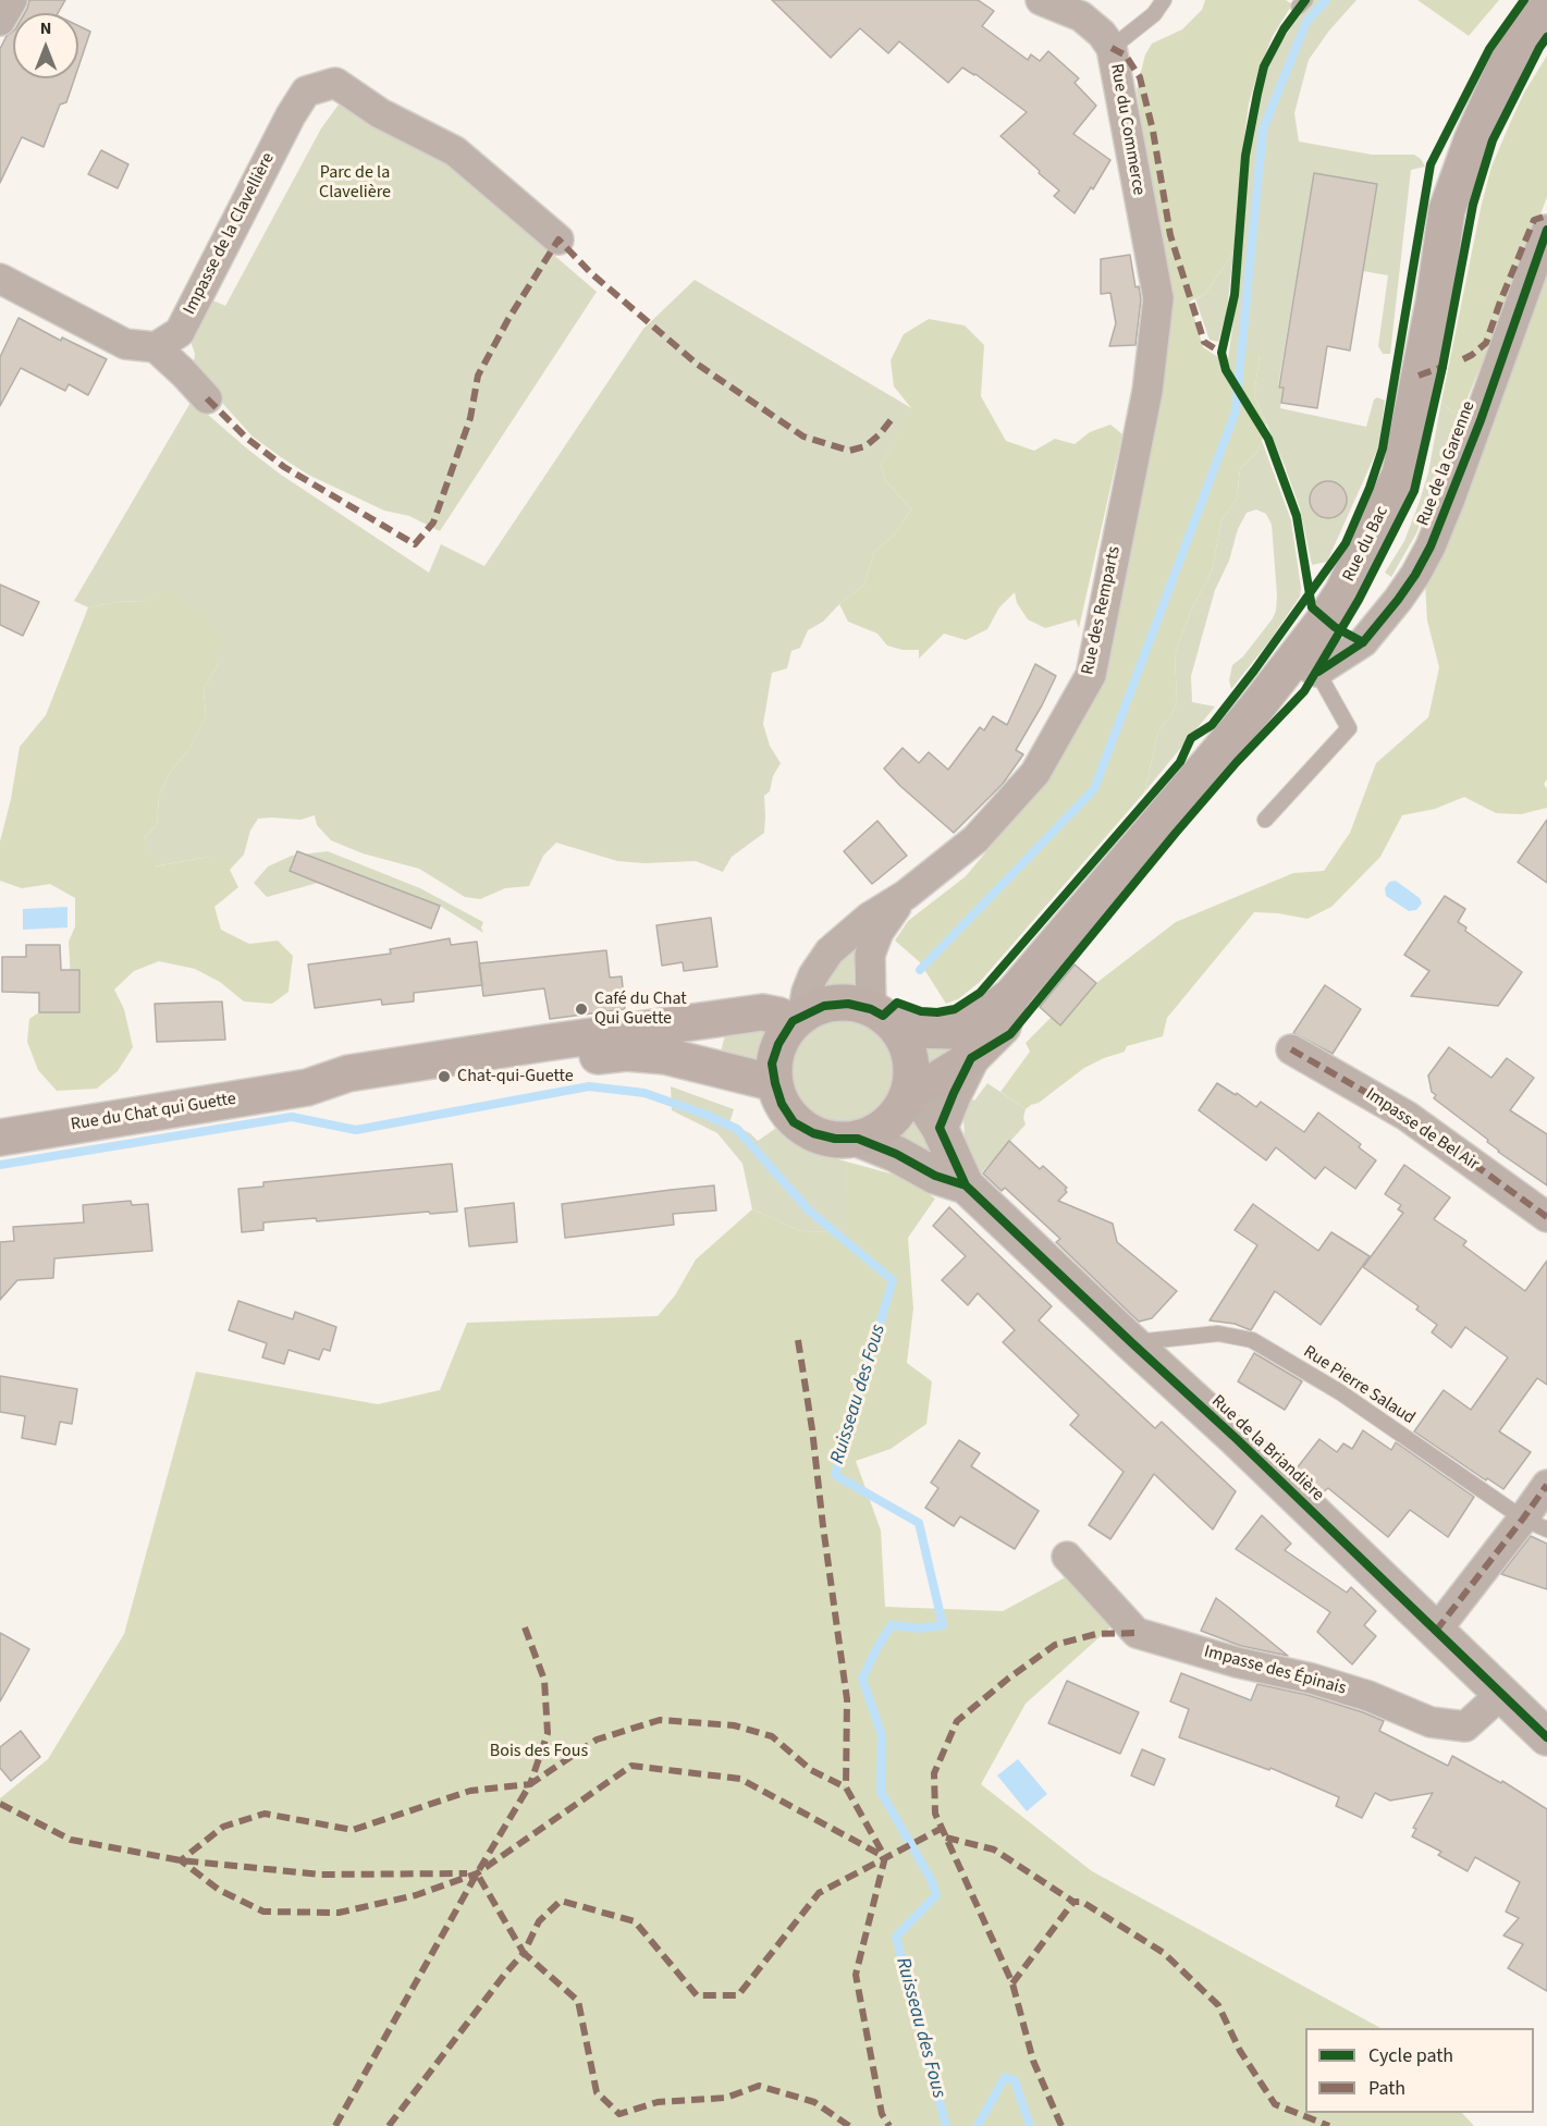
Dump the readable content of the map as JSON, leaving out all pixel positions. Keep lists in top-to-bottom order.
{
  "streets": {
    "main road": ["Rue du Bac", "Rue du Chat qui Guette"],
    "street": [
      "Rue du Commerce",
      "Impasse de la Clavellière",
      "Rue de la Garenne",
      "Rue des Remparts",
      "Impasse de Bel Air",
      "Rue de la Briandière",
      "Impasse des Épinais"
    ],
    "lane": ["Rue Pierre Salaud"]
  },
  "crossings": [
    ["Rue du Commerce", "Rue des Remparts"],
    ["Rue de la Garenne", "Rue du Bac"],
    ["Rue des Remparts", "Rue du Chat qui Guette"],
    ["Rue des Remparts", "Rue de la Briandière"],
    ["Rue du Chat qui Guette", "Rue de la Briandière"],
    ["Rue Pierre Salaud", "Rue de la Briandière"],
    ["Rue de la Briandière", "Impasse des Épinais"]
  ],
  "water": ["Ruisseau des Fous"],
  "parks": ["Parc de la Clavelière", "Bois des Fous"],
  "places": ["Café du Chat Qui Guette", "Chat-qui-Guette"],
  "legend": ["Cycle path", "Path"],
  "north": "top"
}
